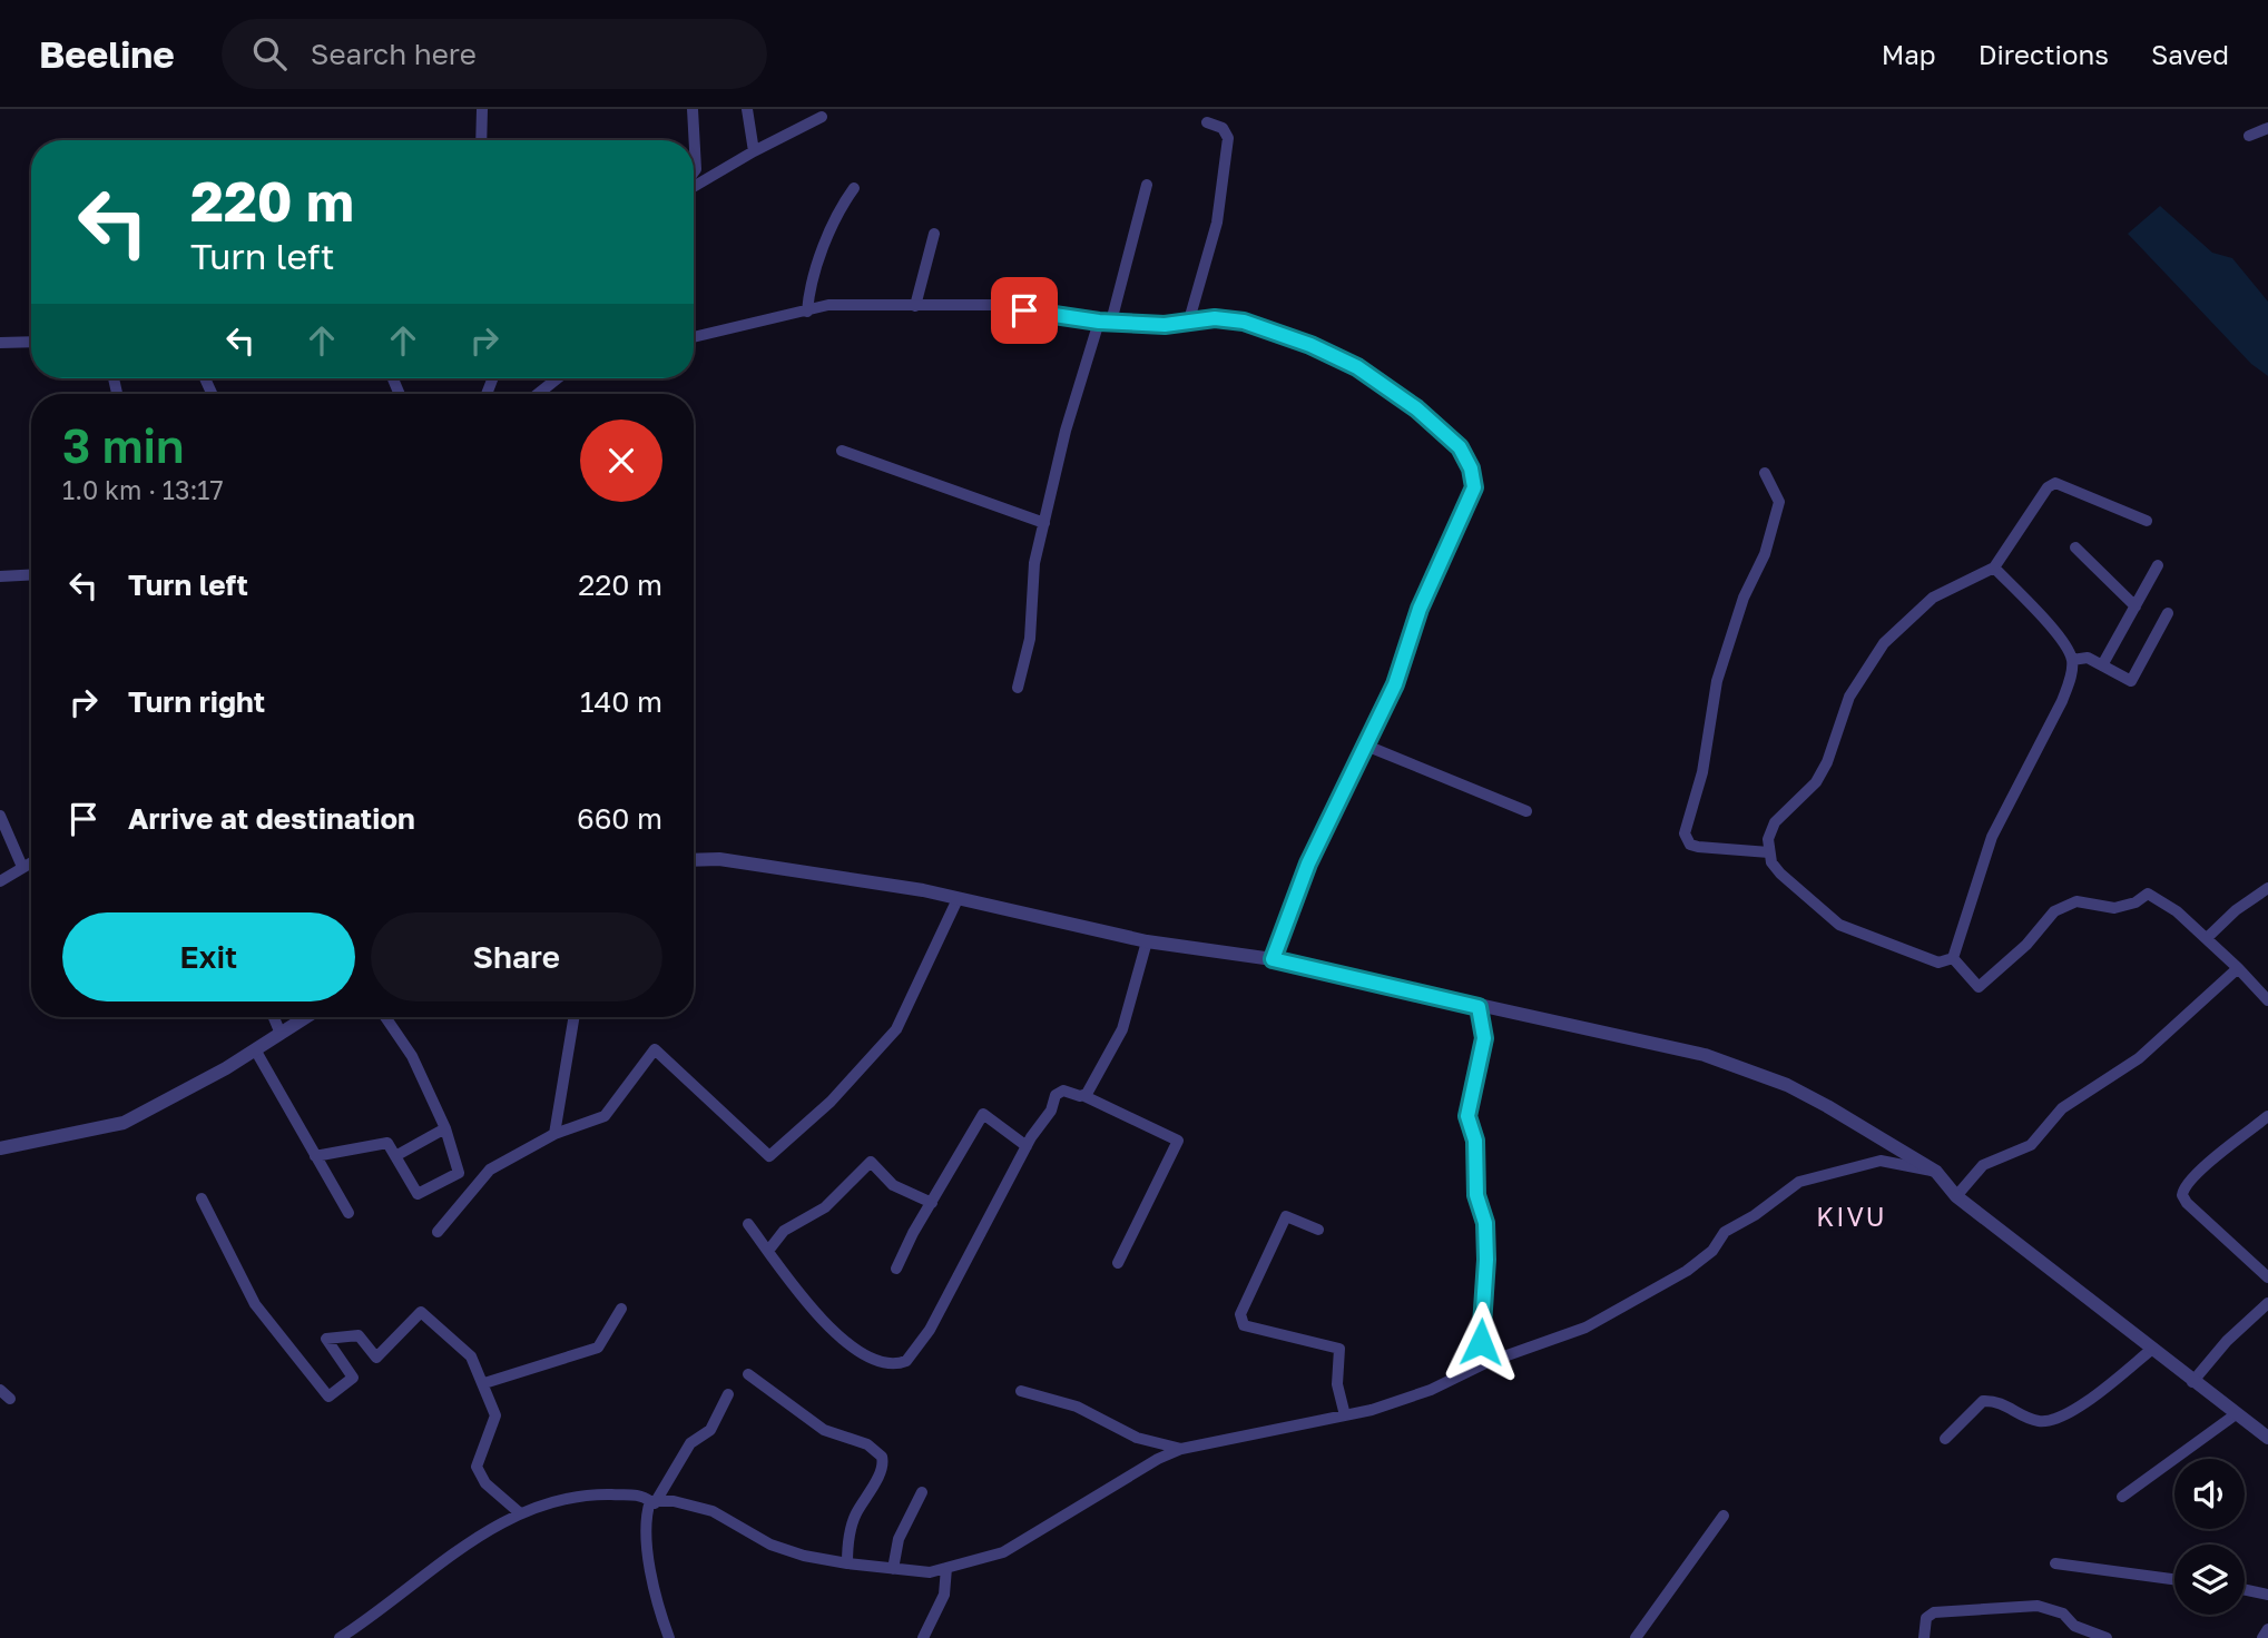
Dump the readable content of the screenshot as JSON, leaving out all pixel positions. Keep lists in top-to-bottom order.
{
  "districts": ["KIVU"],
  "page": {
    "header": "Beeline",
    "search": "Search here",
    "nav": ["Map", "Directions", "Saved"],
    "turn": ["220 m", "Turn left"],
    "heading": ["3 min", "1.0 km · 13:17"],
    "list": [
      {
        "name": "Turn left",
        "value": "220 m"
      },
      {
        "name": "Turn right",
        "value": "140 m"
      },
      {
        "name": "Arrive at destination",
        "value": "660 m"
      }
    ],
    "buttons": ["Exit", "Share"]
  }
}
